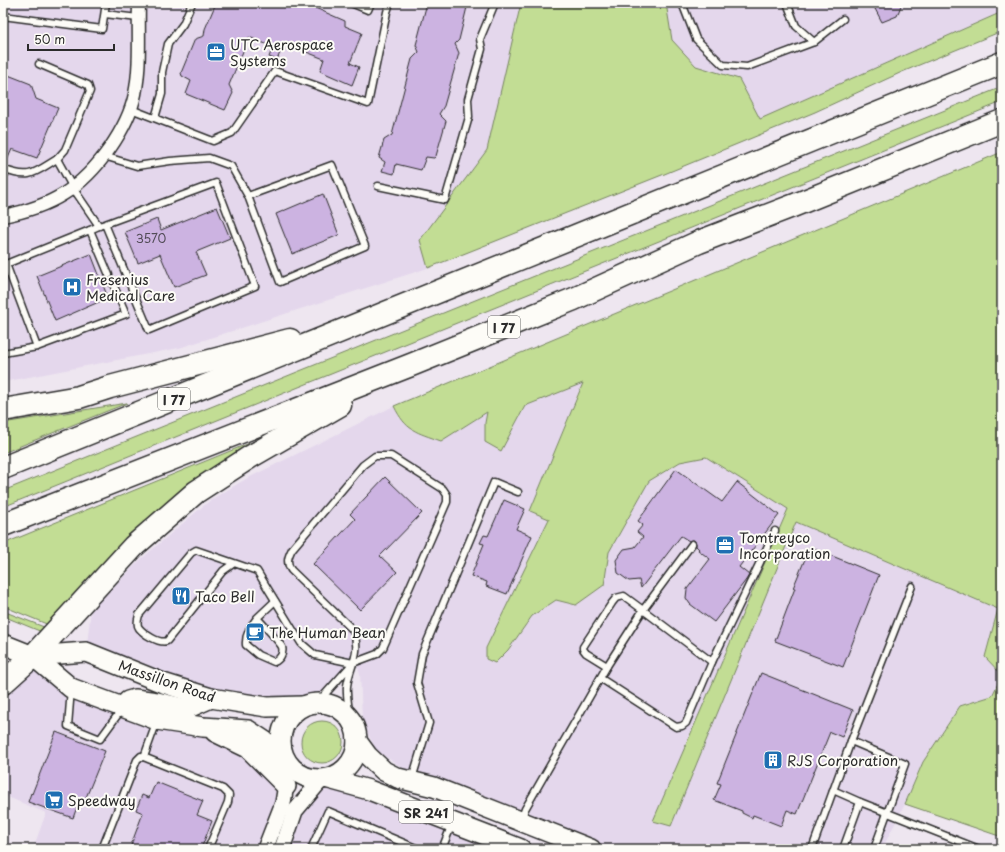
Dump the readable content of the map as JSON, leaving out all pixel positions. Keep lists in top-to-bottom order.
{
  "streets": {
    "highway": ["I 77"],
    "main road": ["Massillon Road", "SR 241"]
  },
  "crossings": [
    ["Massillon Road", "SR 241"]
  ],
  "places": {
    "office": ["UTC Aerospace Systems", "Tomtreyco Incorporation"],
    "hospital": ["Fresenius Medical Care"],
    "restaurant": ["Taco Bell"],
    "cafe": ["The Human Bean"],
    "building": ["RJS Corporation"],
    "supermarket": ["Speedway"]
  },
  "house_numbers": ["3570"],
  "scale_bar": "50 m"
}
